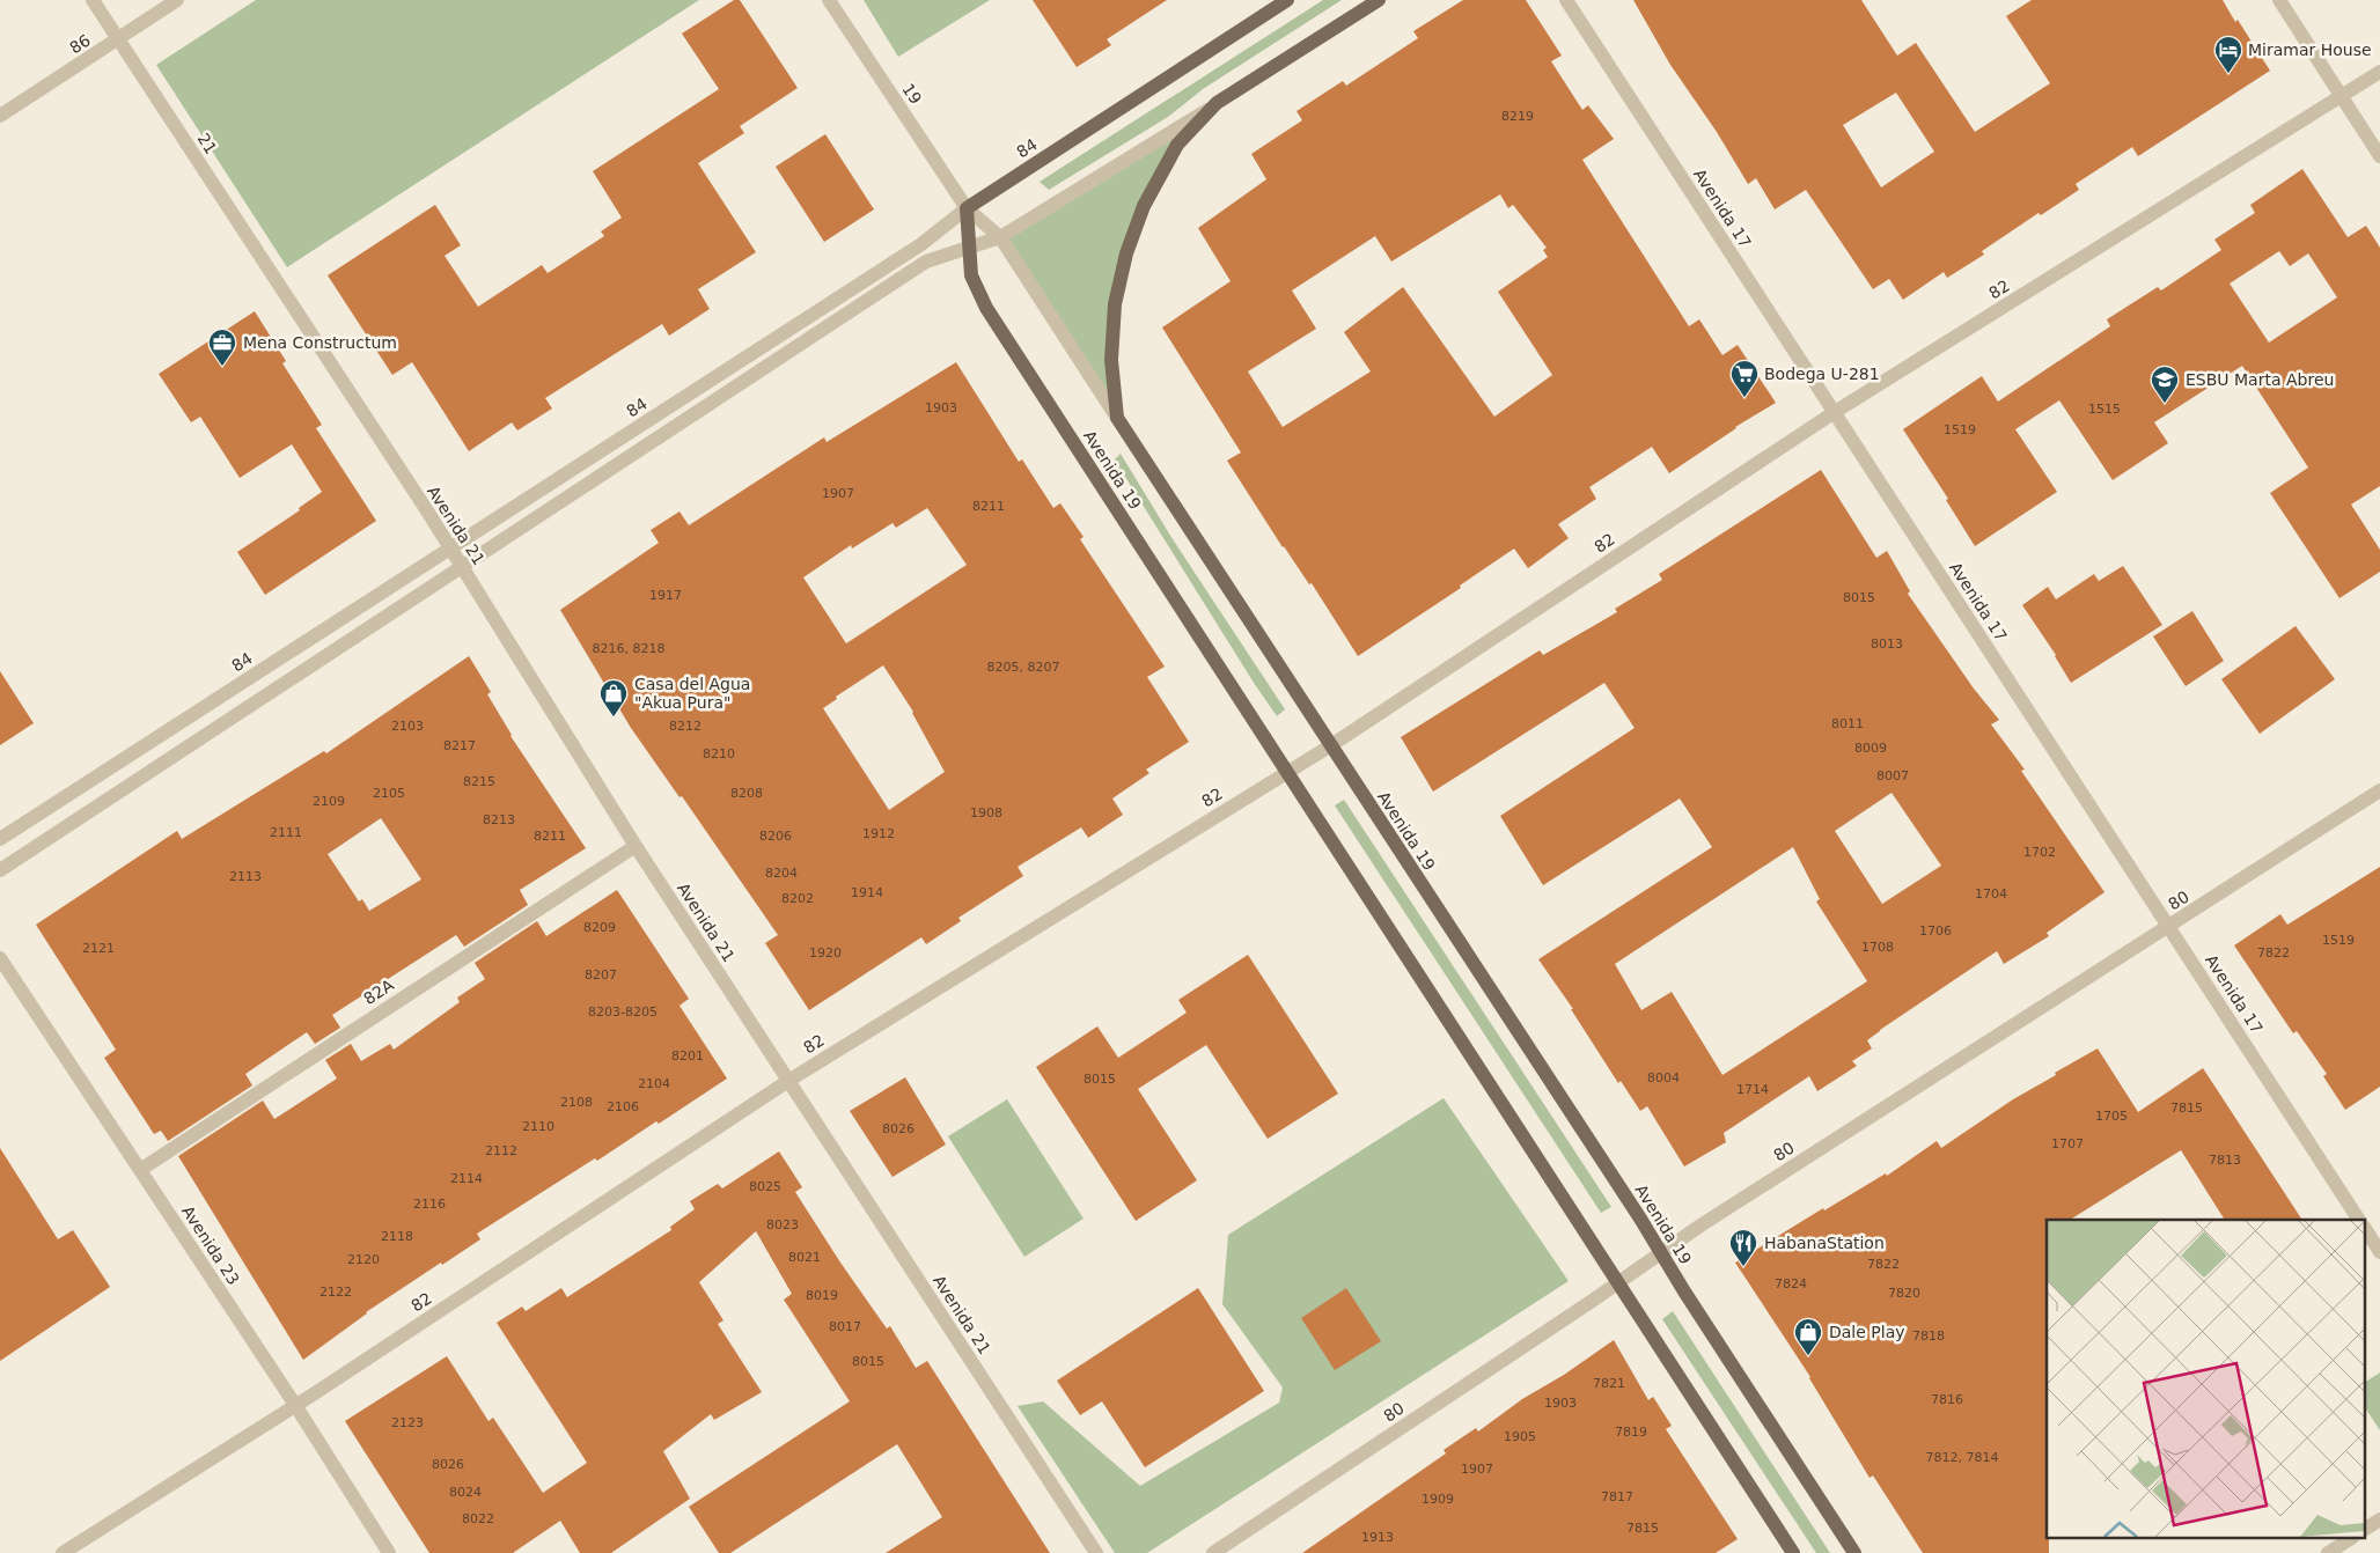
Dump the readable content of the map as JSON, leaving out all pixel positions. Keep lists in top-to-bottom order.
{
  "streets": {
    "main road": ["84", "Avenida 19"],
    "street": [
      "86",
      "19",
      "21",
      "Avenida 17",
      "82",
      "Avenida 21",
      "80",
      "82A",
      "Avenida 23"
    ]
  },
  "crossings": [
    ["86", "21"],
    ["19", "84"],
    ["19", "Avenida 19"],
    ["21", "Avenida 21"],
    ["84", "Avenida 19"],
    ["84", "Avenida 21"],
    ["Avenida 17", "82"],
    ["Avenida 17", "80"],
    ["82", "Avenida 19"],
    ["82", "Avenida 21"],
    ["82", "Avenida 23"],
    ["Avenida 19", "80"],
    ["Avenida 21", "82A"],
    ["82A", "Avenida 23"]
  ],
  "places": {
    "hotel": ["Miramar House"],
    "office": ["Mena Constructum"],
    "supermarket": ["Bodega U-281"],
    "school or university": ["ESBU Marta Abreu"],
    "shop": ["Casa del Agua \"Akua Pura\"", "Dale Play"],
    "restaurant": ["HabanaStation"]
  },
  "house_numbers": [
    "8219",
    "1903",
    "1515",
    "1519",
    "1907",
    "8211",
    "1917",
    "8015",
    "8013",
    "8216, 8218",
    "8205, 8207",
    "8011",
    "2103",
    "8212",
    "8217",
    "8009",
    "8210",
    "8007",
    "8215",
    "2105",
    "8208",
    "2109",
    "1908",
    "8213",
    "2111",
    "1912",
    "8211",
    "8206",
    "1702",
    "8204",
    "2113",
    "1914",
    "1704",
    "8202",
    "8209",
    "1706",
    "1519",
    "1708",
    "2121",
    "1920",
    "7822",
    "8207",
    "8203-8205",
    "8201",
    "8004",
    "8015",
    "2104",
    "1714",
    "2108",
    "2106",
    "7815",
    "1705",
    "2110",
    "8026",
    "1707",
    "2112",
    "7813",
    "2114",
    "8025",
    "2116",
    "8023",
    "2118",
    "8021",
    "2120",
    "7822",
    "7824",
    "2122",
    "7820",
    "8019",
    "8017",
    "7818",
    "8015",
    "7821",
    "7816",
    "1903",
    "2123",
    "7819",
    "1905",
    "7812, 7814",
    "8026",
    "1907",
    "8024",
    "7817",
    "1909",
    "8022",
    "7815",
    "1913"
  ]
}
